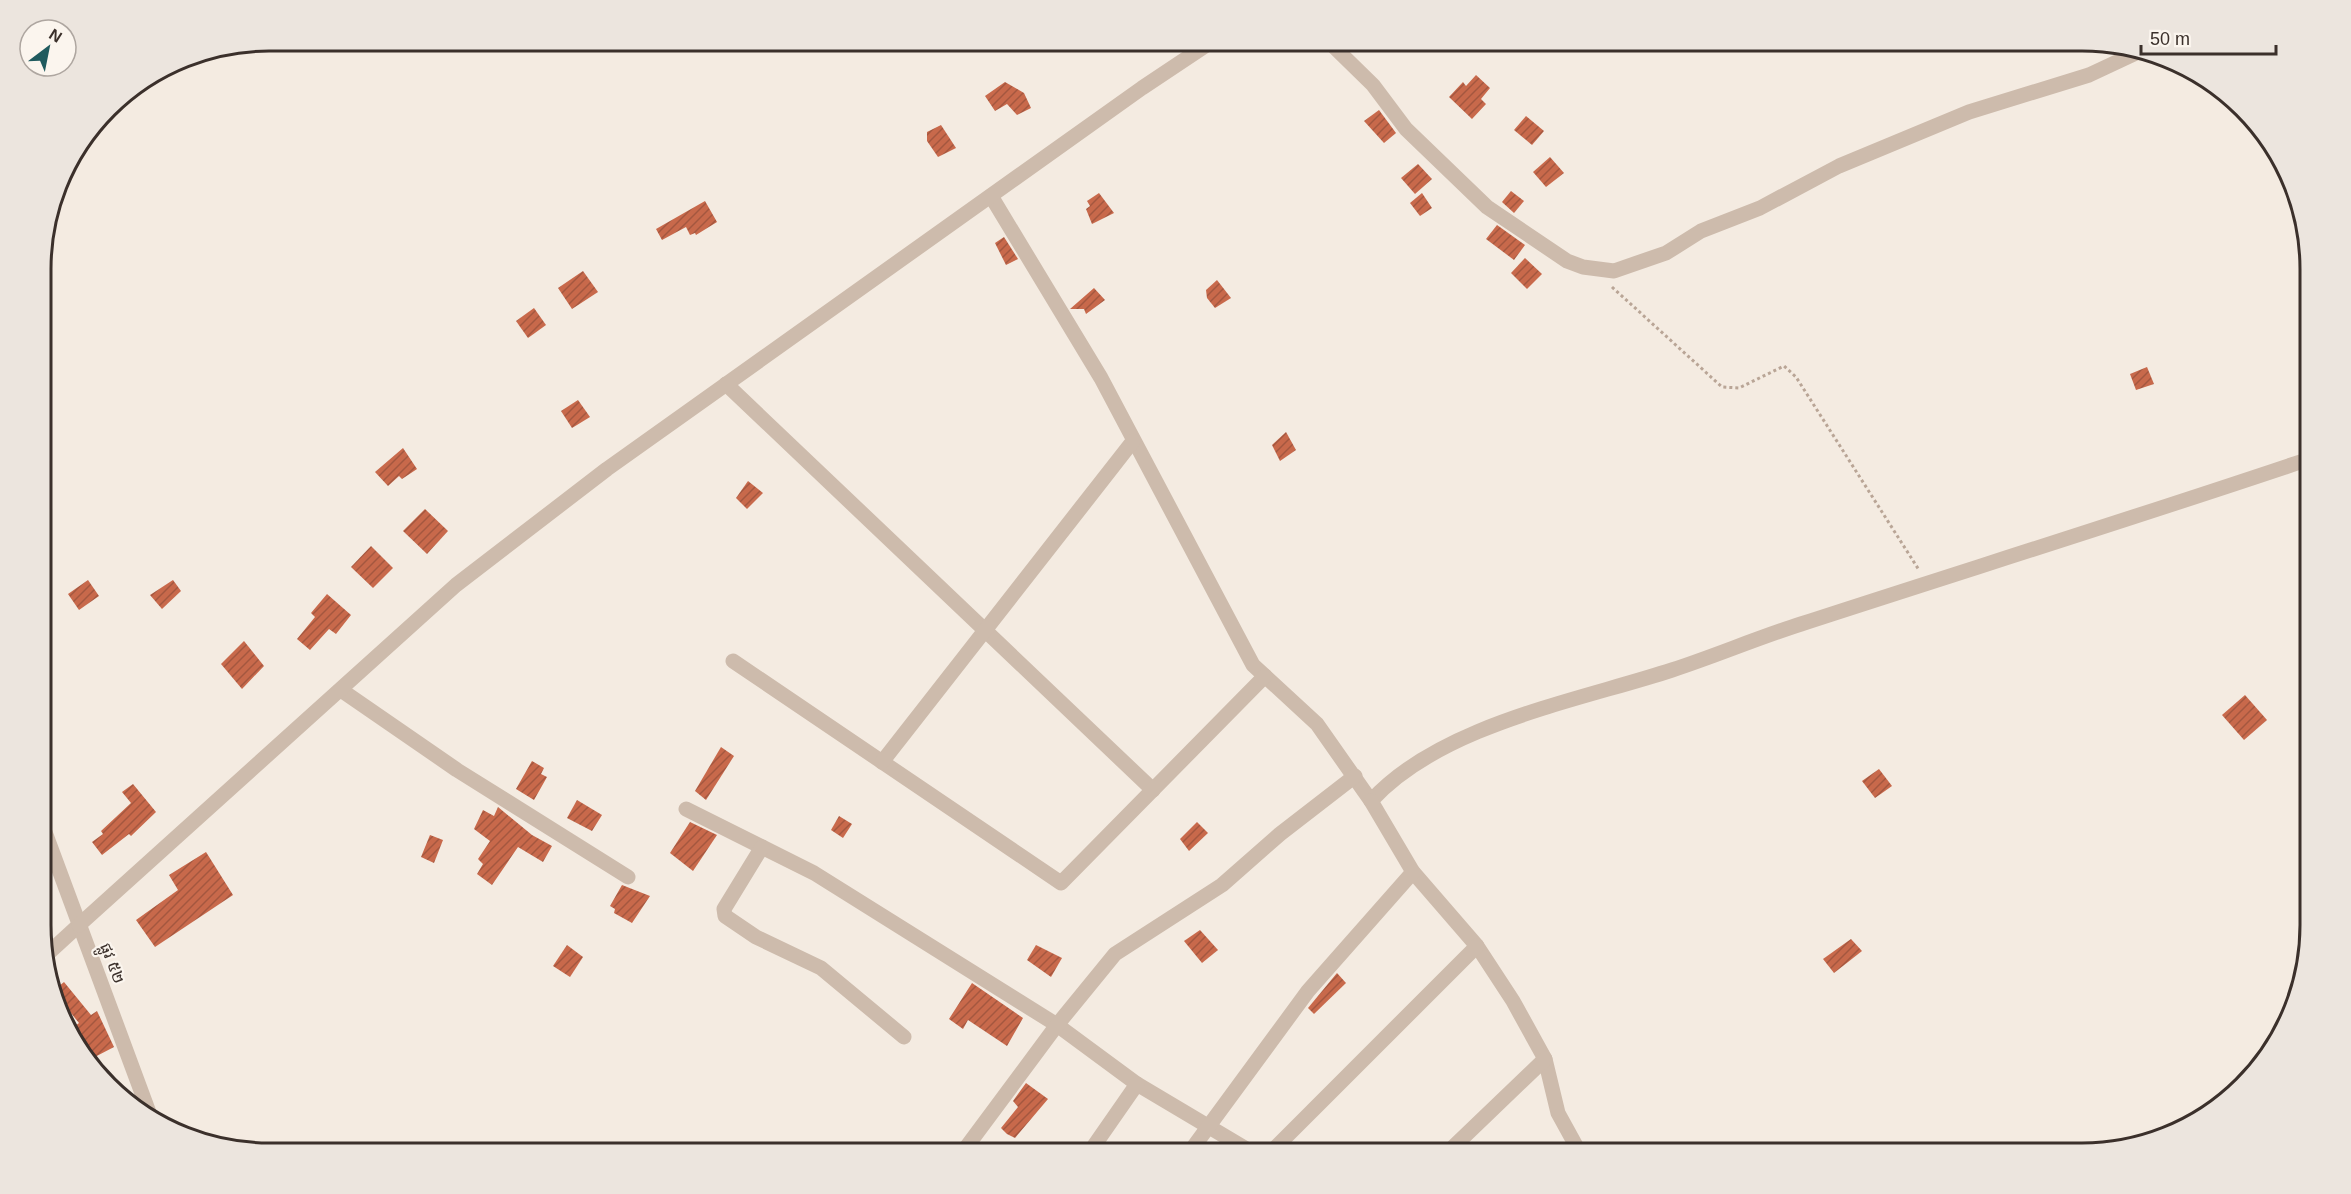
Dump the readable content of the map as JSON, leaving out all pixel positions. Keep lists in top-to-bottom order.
{
  "streets": {
    "street": ["ផ្លូវ ៥២"]
  },
  "scale_bar": "50 m",
  "north": "top right"
}
